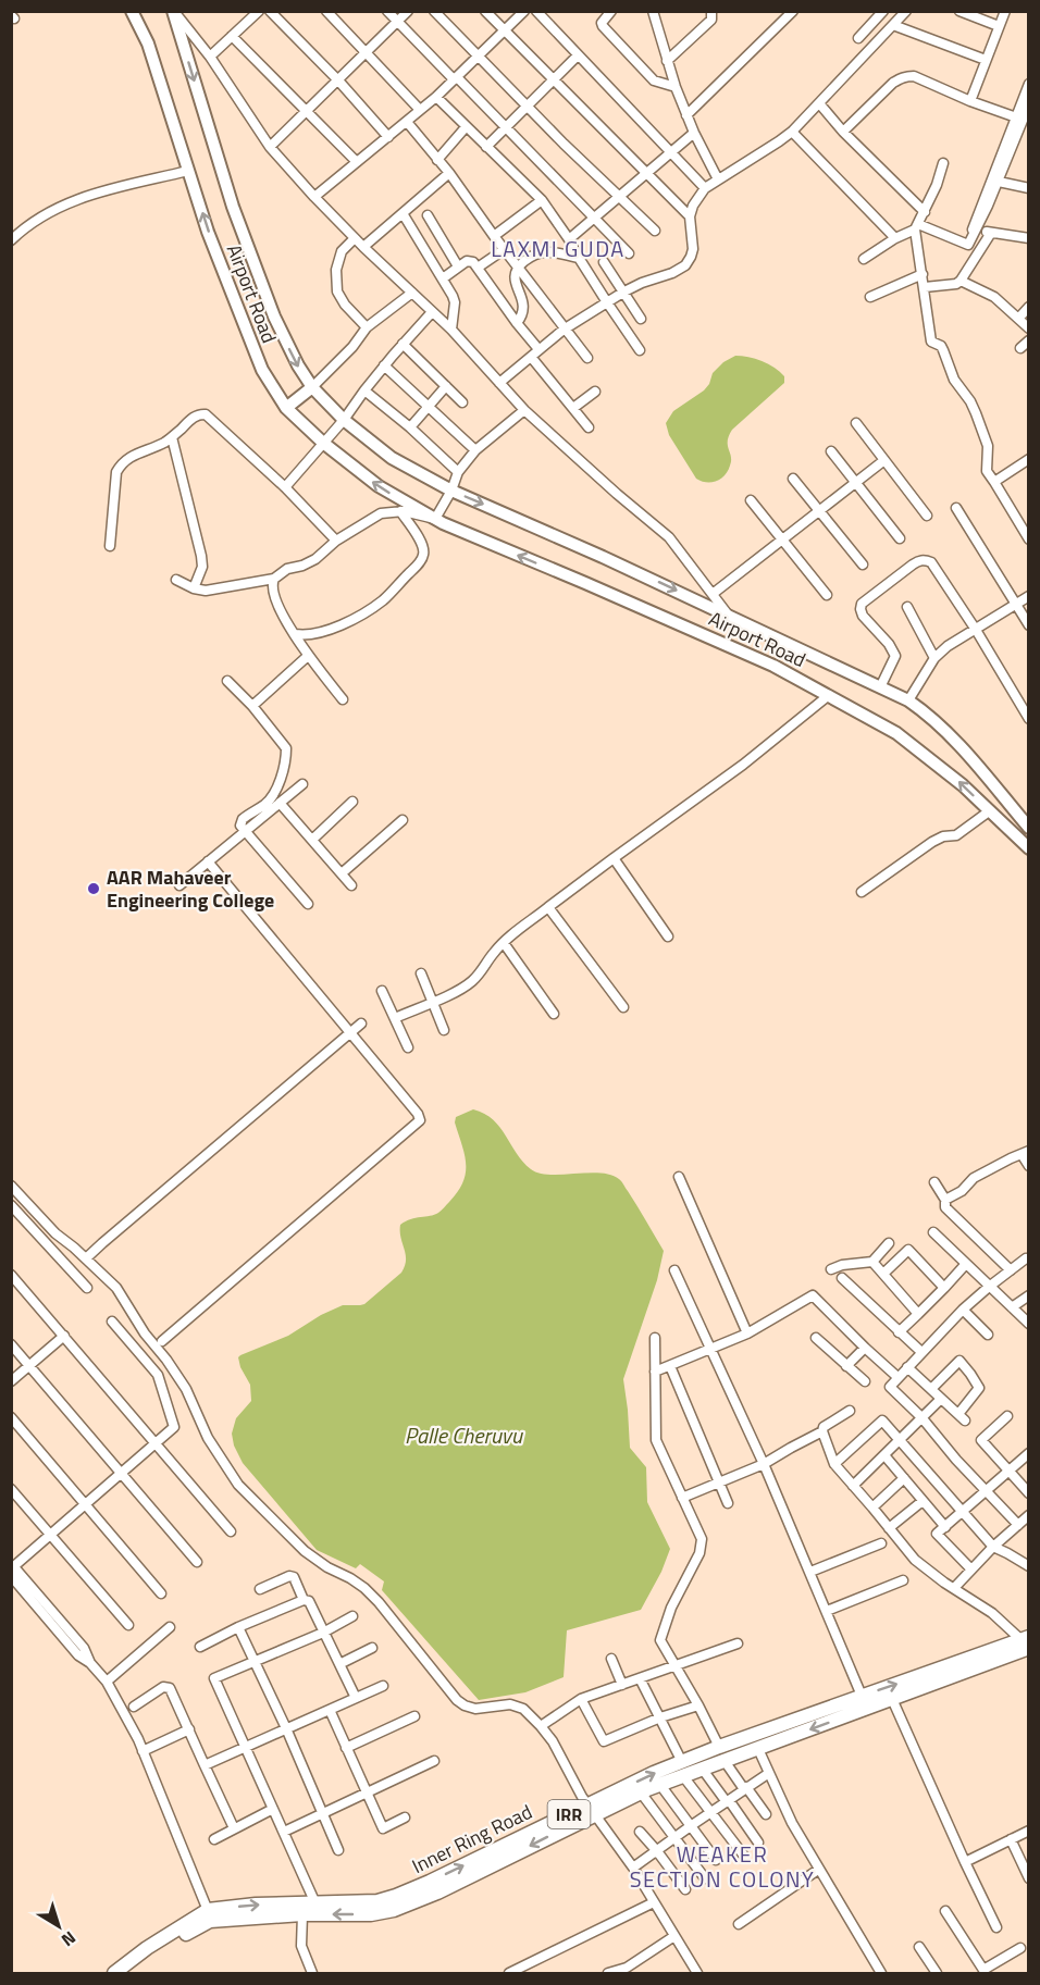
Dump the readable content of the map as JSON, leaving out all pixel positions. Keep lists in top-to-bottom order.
{
  "streets": {
    "highway": ["IRR", "Inner Ring Road"],
    "main road": ["Airport Road"]
  },
  "districts": ["LAXMI GUDA", "WEAKER SECTION COLONY"],
  "water": ["Palle Cheruvu"],
  "places": ["AAR Mahaveer Engineering College"],
  "north": "bottom right"
}
